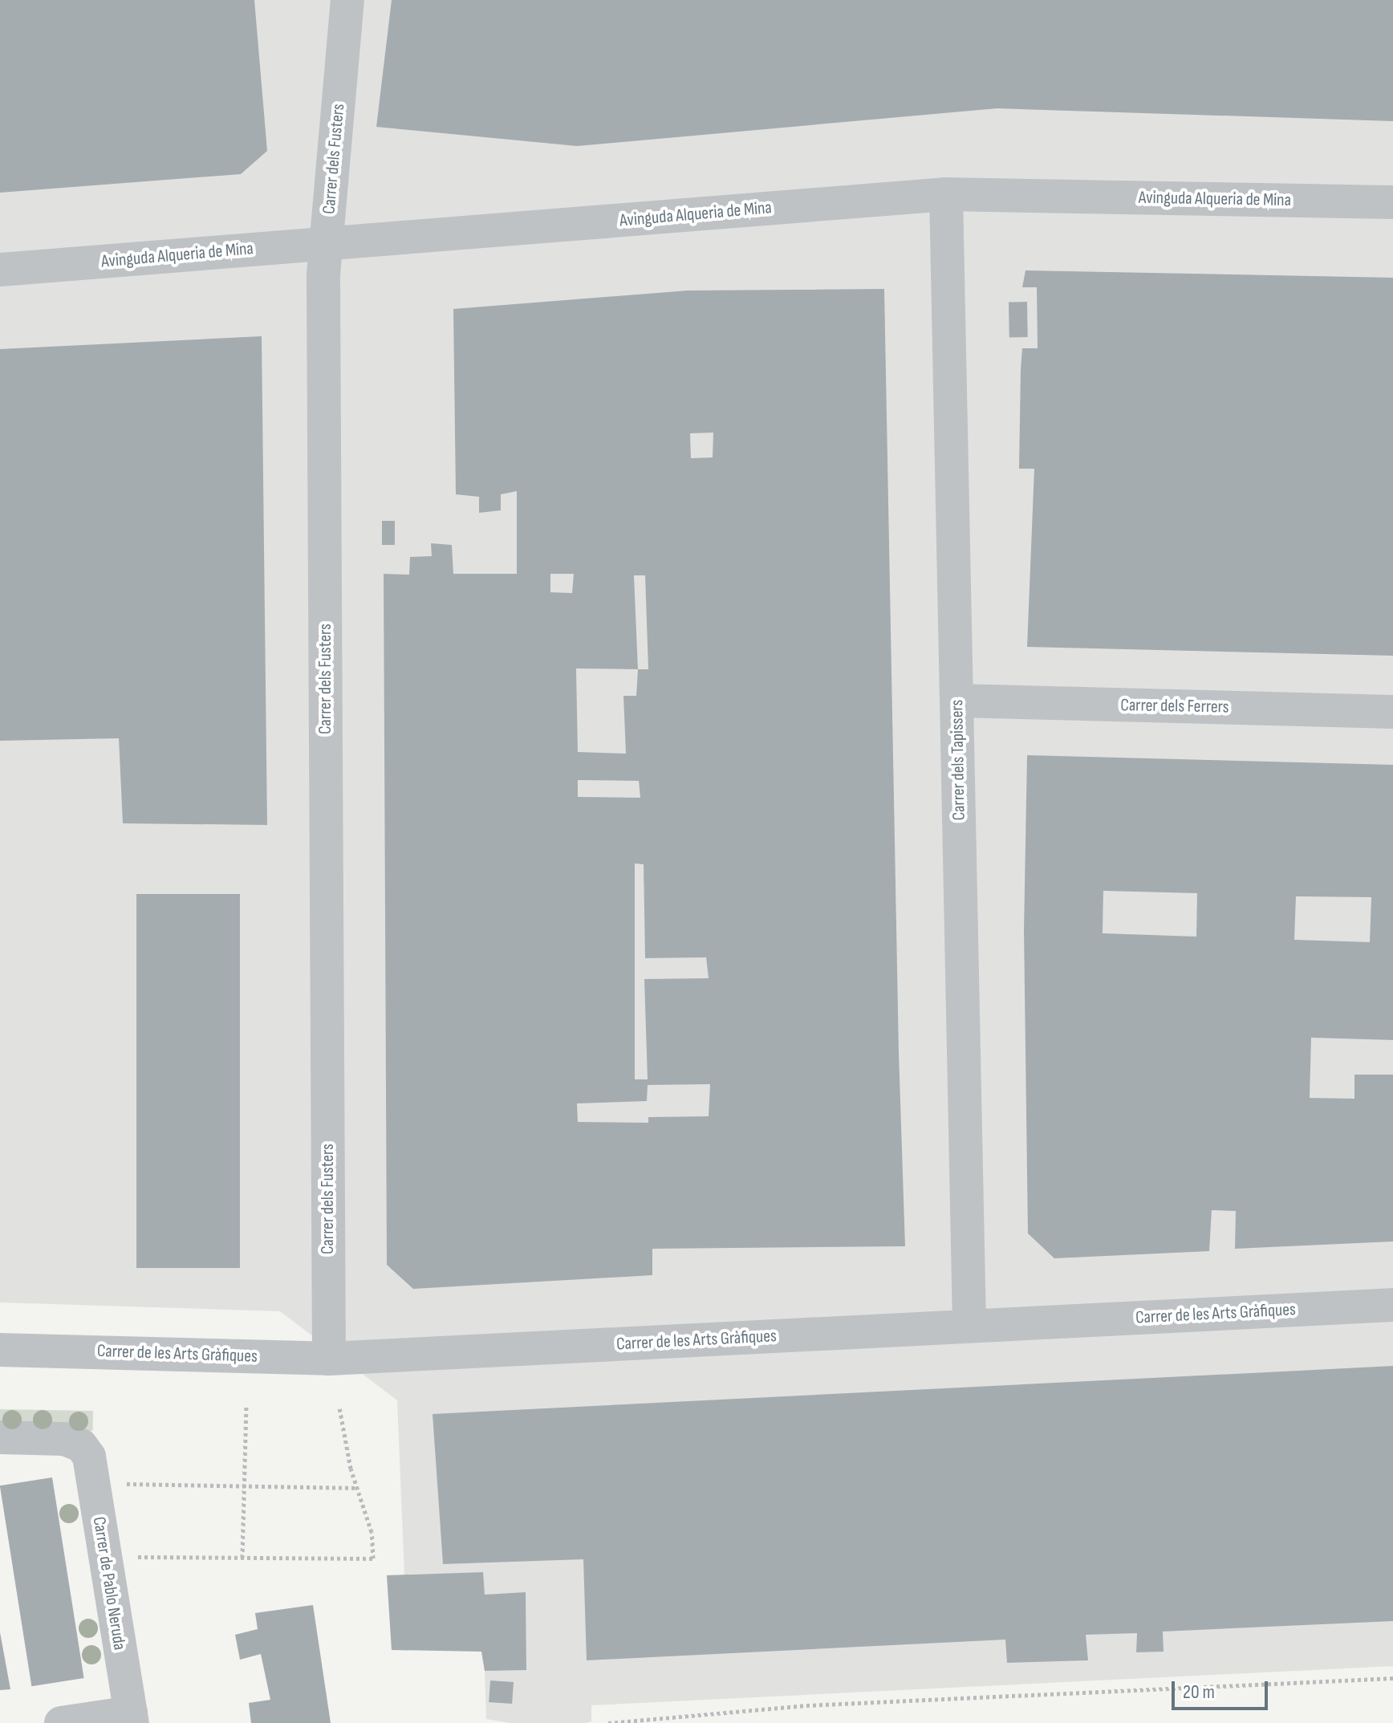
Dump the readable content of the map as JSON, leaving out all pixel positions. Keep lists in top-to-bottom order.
{
  "streets": {
    "street": [
      "Carrer dels Fusters",
      "Avinguda Alqueria de Mina",
      "Carrer dels Ferrers",
      "Carrer dels Tapissers",
      "Carrer de les Arts Gràfiques",
      "Carrer de Pablo Neruda"
    ]
  },
  "crossings": [
    ["Carrer dels Fusters", "Avinguda Alqueria de Mina"],
    ["Carrer dels Fusters", "Carrer de les Arts Gràfiques"],
    ["Avinguda Alqueria de Mina", "Carrer dels Tapissers"],
    ["Carrer dels Ferrers", "Carrer dels Tapissers"],
    ["Carrer dels Tapissers", "Carrer de les Arts Gràfiques"]
  ],
  "scale_bar": "20 m"
}
